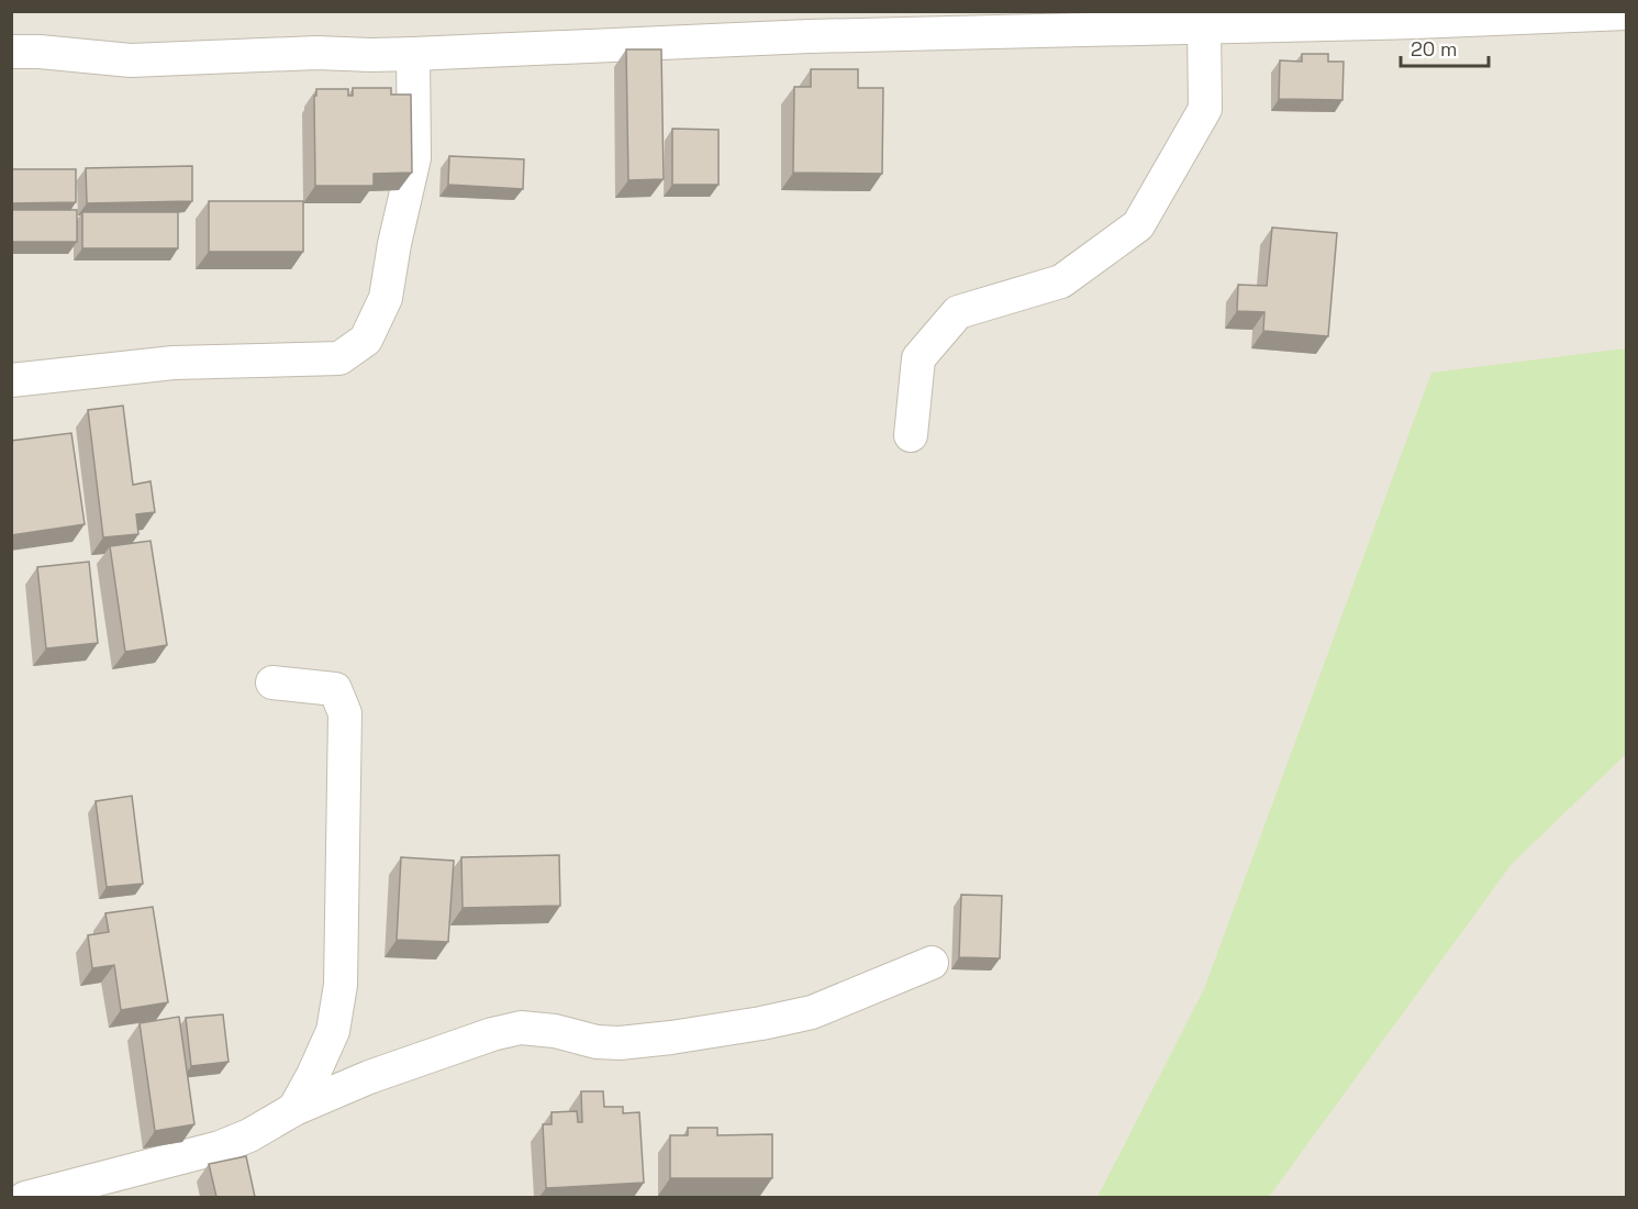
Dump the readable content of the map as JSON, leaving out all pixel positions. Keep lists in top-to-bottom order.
{
  "scale_bar": "20 m"
}
